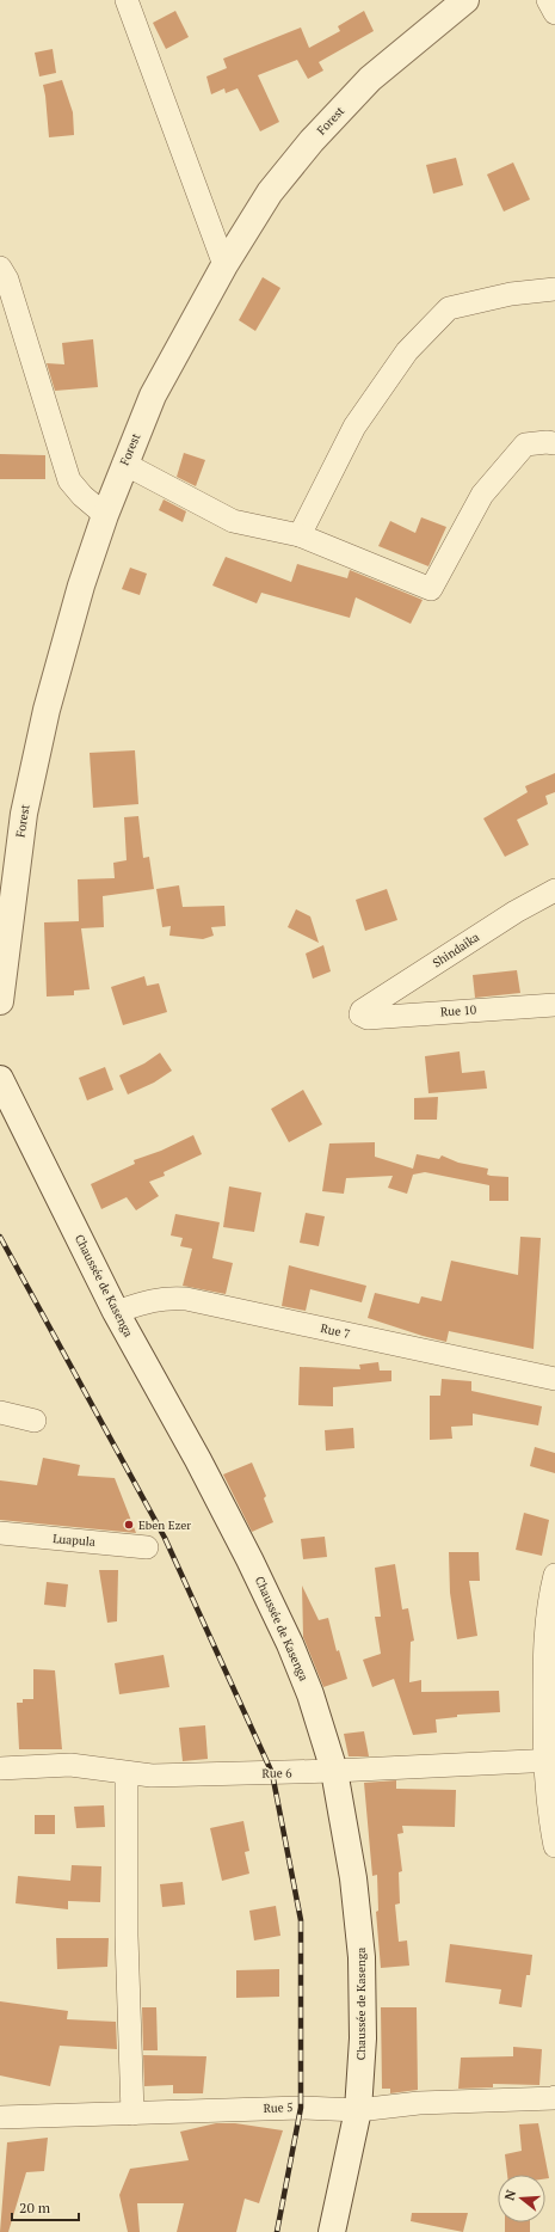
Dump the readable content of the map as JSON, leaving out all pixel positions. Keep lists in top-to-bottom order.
{
  "streets": {
    "main road": ["Forest", "Chaussée de Kasenga"],
    "street": [
      "Shindaika",
      "Rue 10",
      "Rue 7",
      "Luapula",
      "Rue 6",
      "Rue 5"
    ]
  },
  "crossings": [
    ["Shindaika", "Rue 10"],
    ["Chaussée de Kasenga", "Rue 7"],
    ["Chaussée de Kasenga", "Rue 6"],
    ["Chaussée de Kasenga", "Rue 5"]
  ],
  "places": ["Eben Ezer"],
  "scale_bar": "20 m",
  "north": "left"
}
